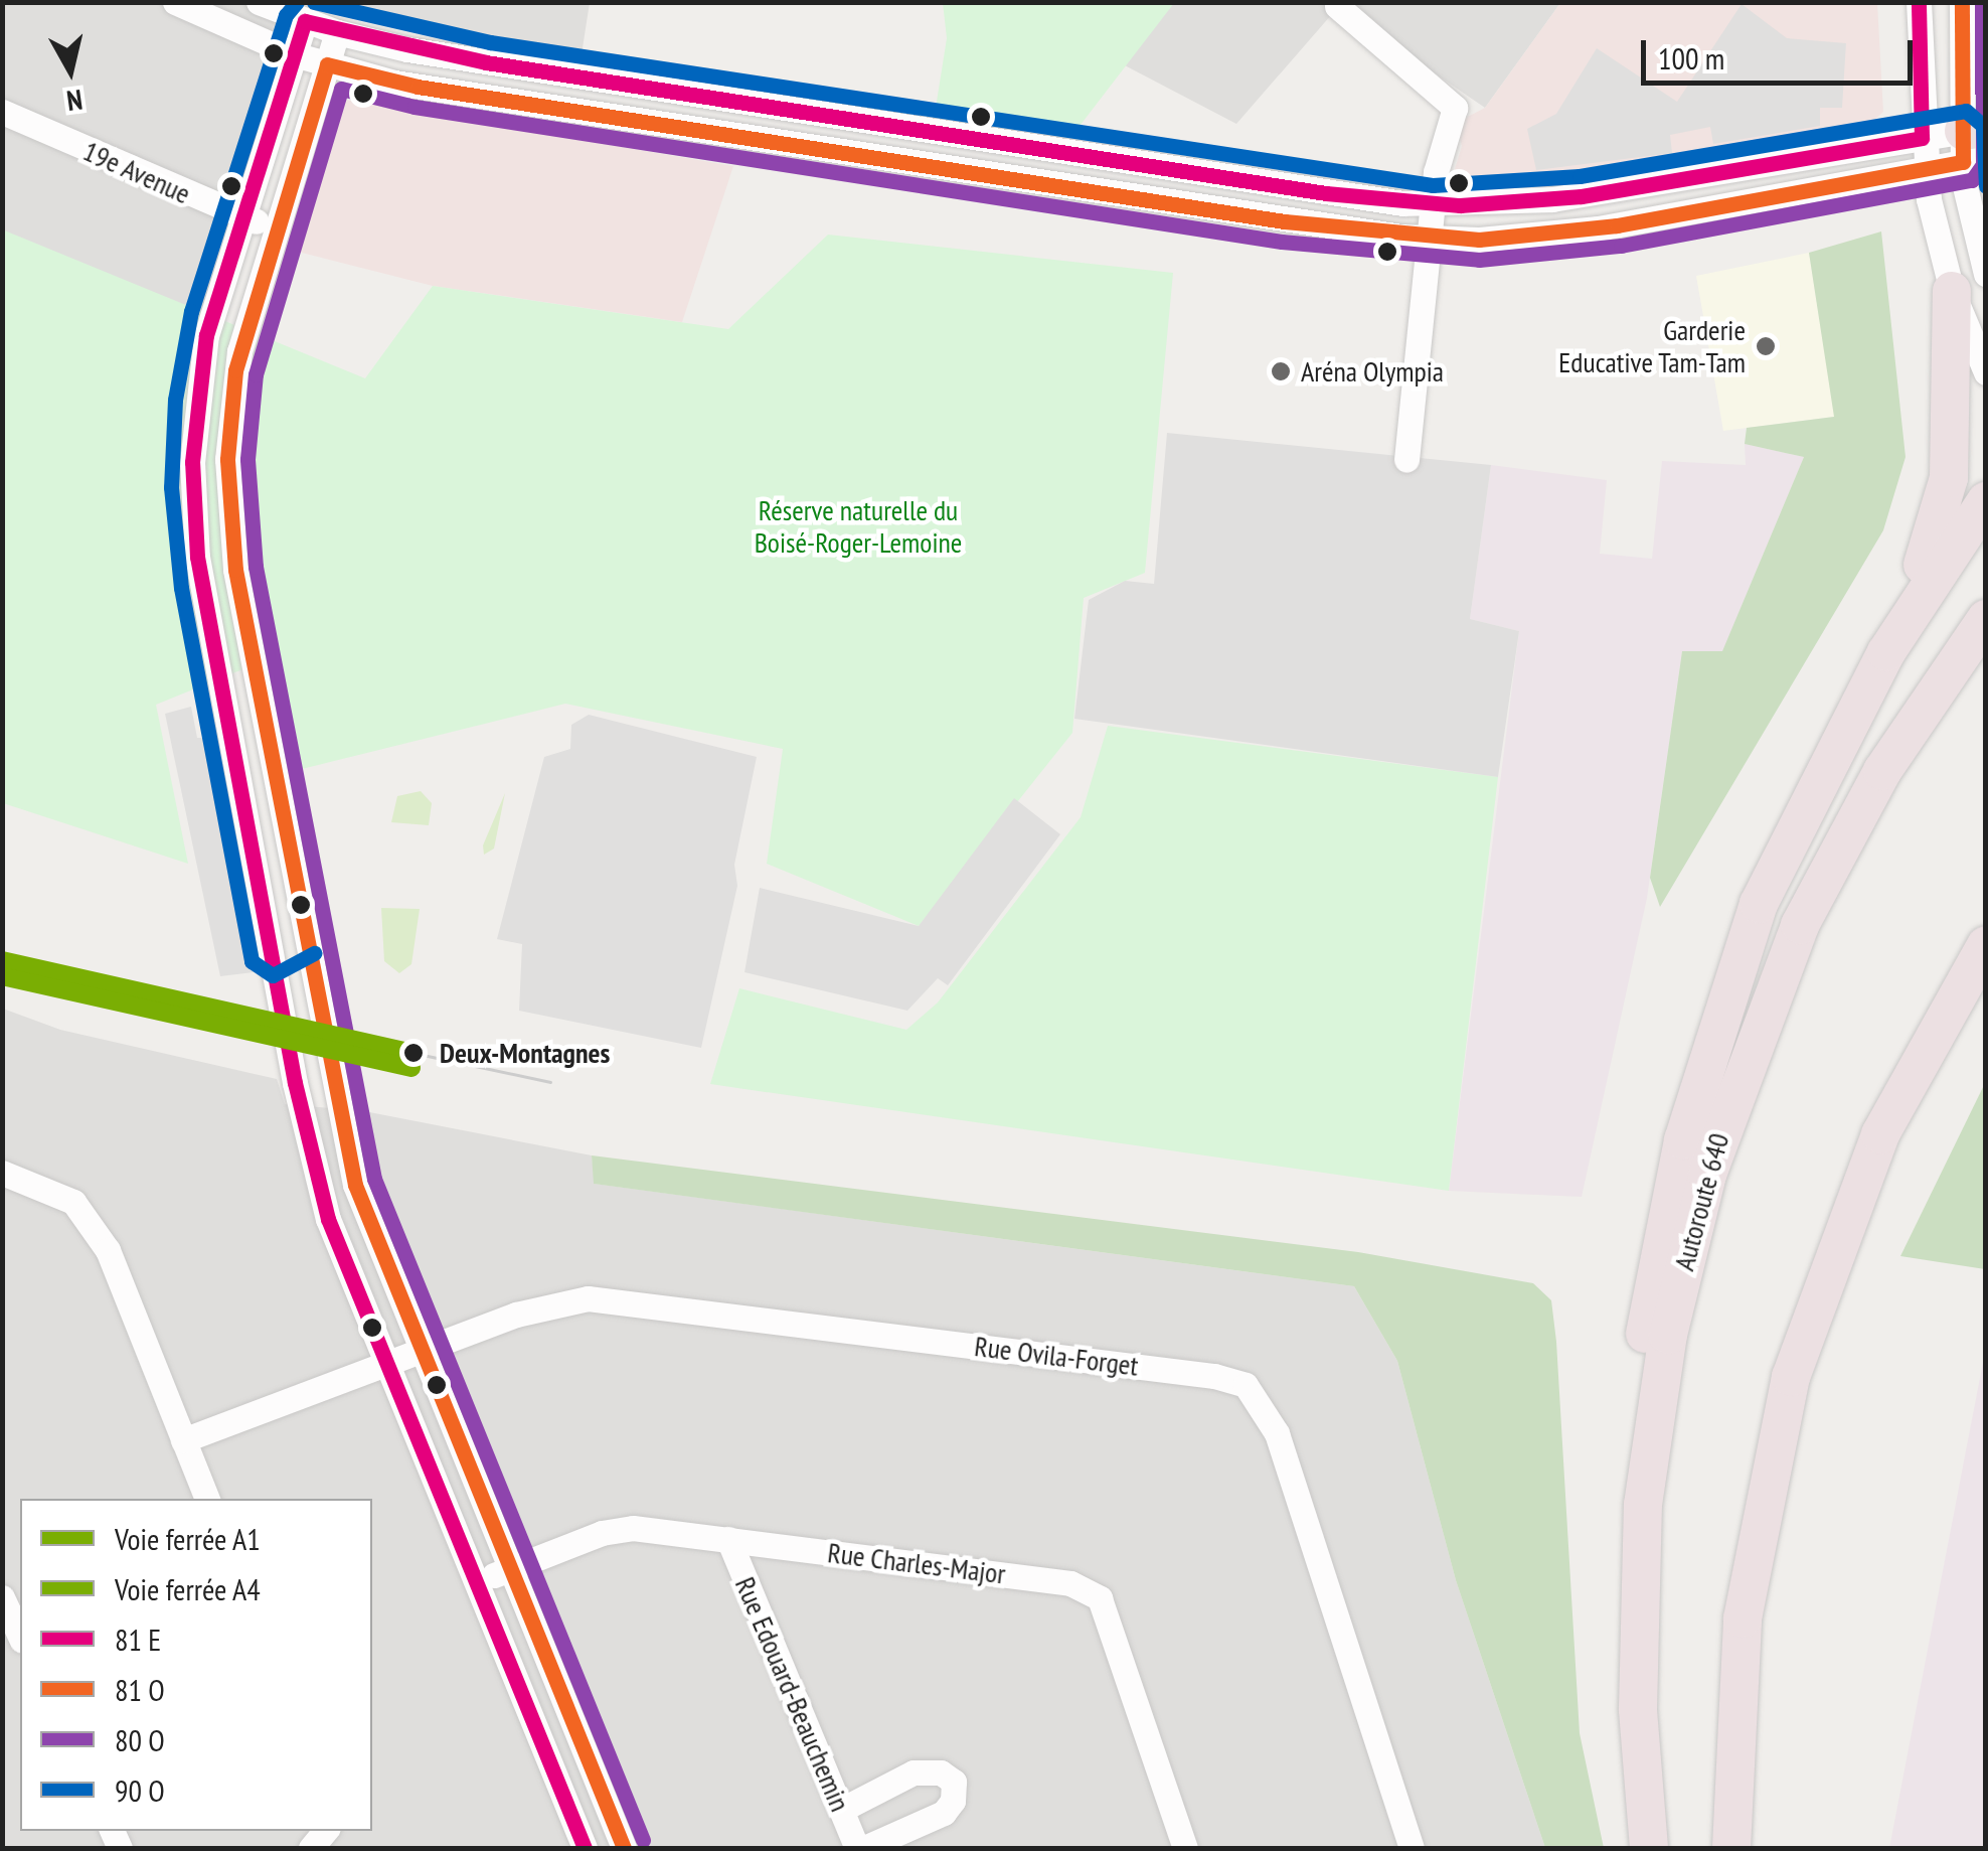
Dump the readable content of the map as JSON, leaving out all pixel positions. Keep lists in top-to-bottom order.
{
  "streets": {
    "highway": ["Autoroute 640"],
    "street": [
      "19e Avenue",
      "Rue Ovila-Forget",
      "Rue Charles-Major",
      "Rue Edouard-Beauchemin"
    ]
  },
  "crossings": [
    ["Rue Charles-Major", "Rue Edouard-Beauchemin"]
  ],
  "parks": ["Réserve naturelle du Boisé-Roger-Lemoine"],
  "places": ["Garderie Educative Tam-Tam", "Aréna Olympia", "Deux-Montagnes"],
  "lines": ["rail line A1", "rail line A4"],
  "legend": [
    "Voie ferrée A1",
    "Voie ferrée A4",
    "81 E",
    "81 O",
    "80 O",
    "90 O"
  ],
  "scale_bar": "100 m",
  "north": "bottom"
}
